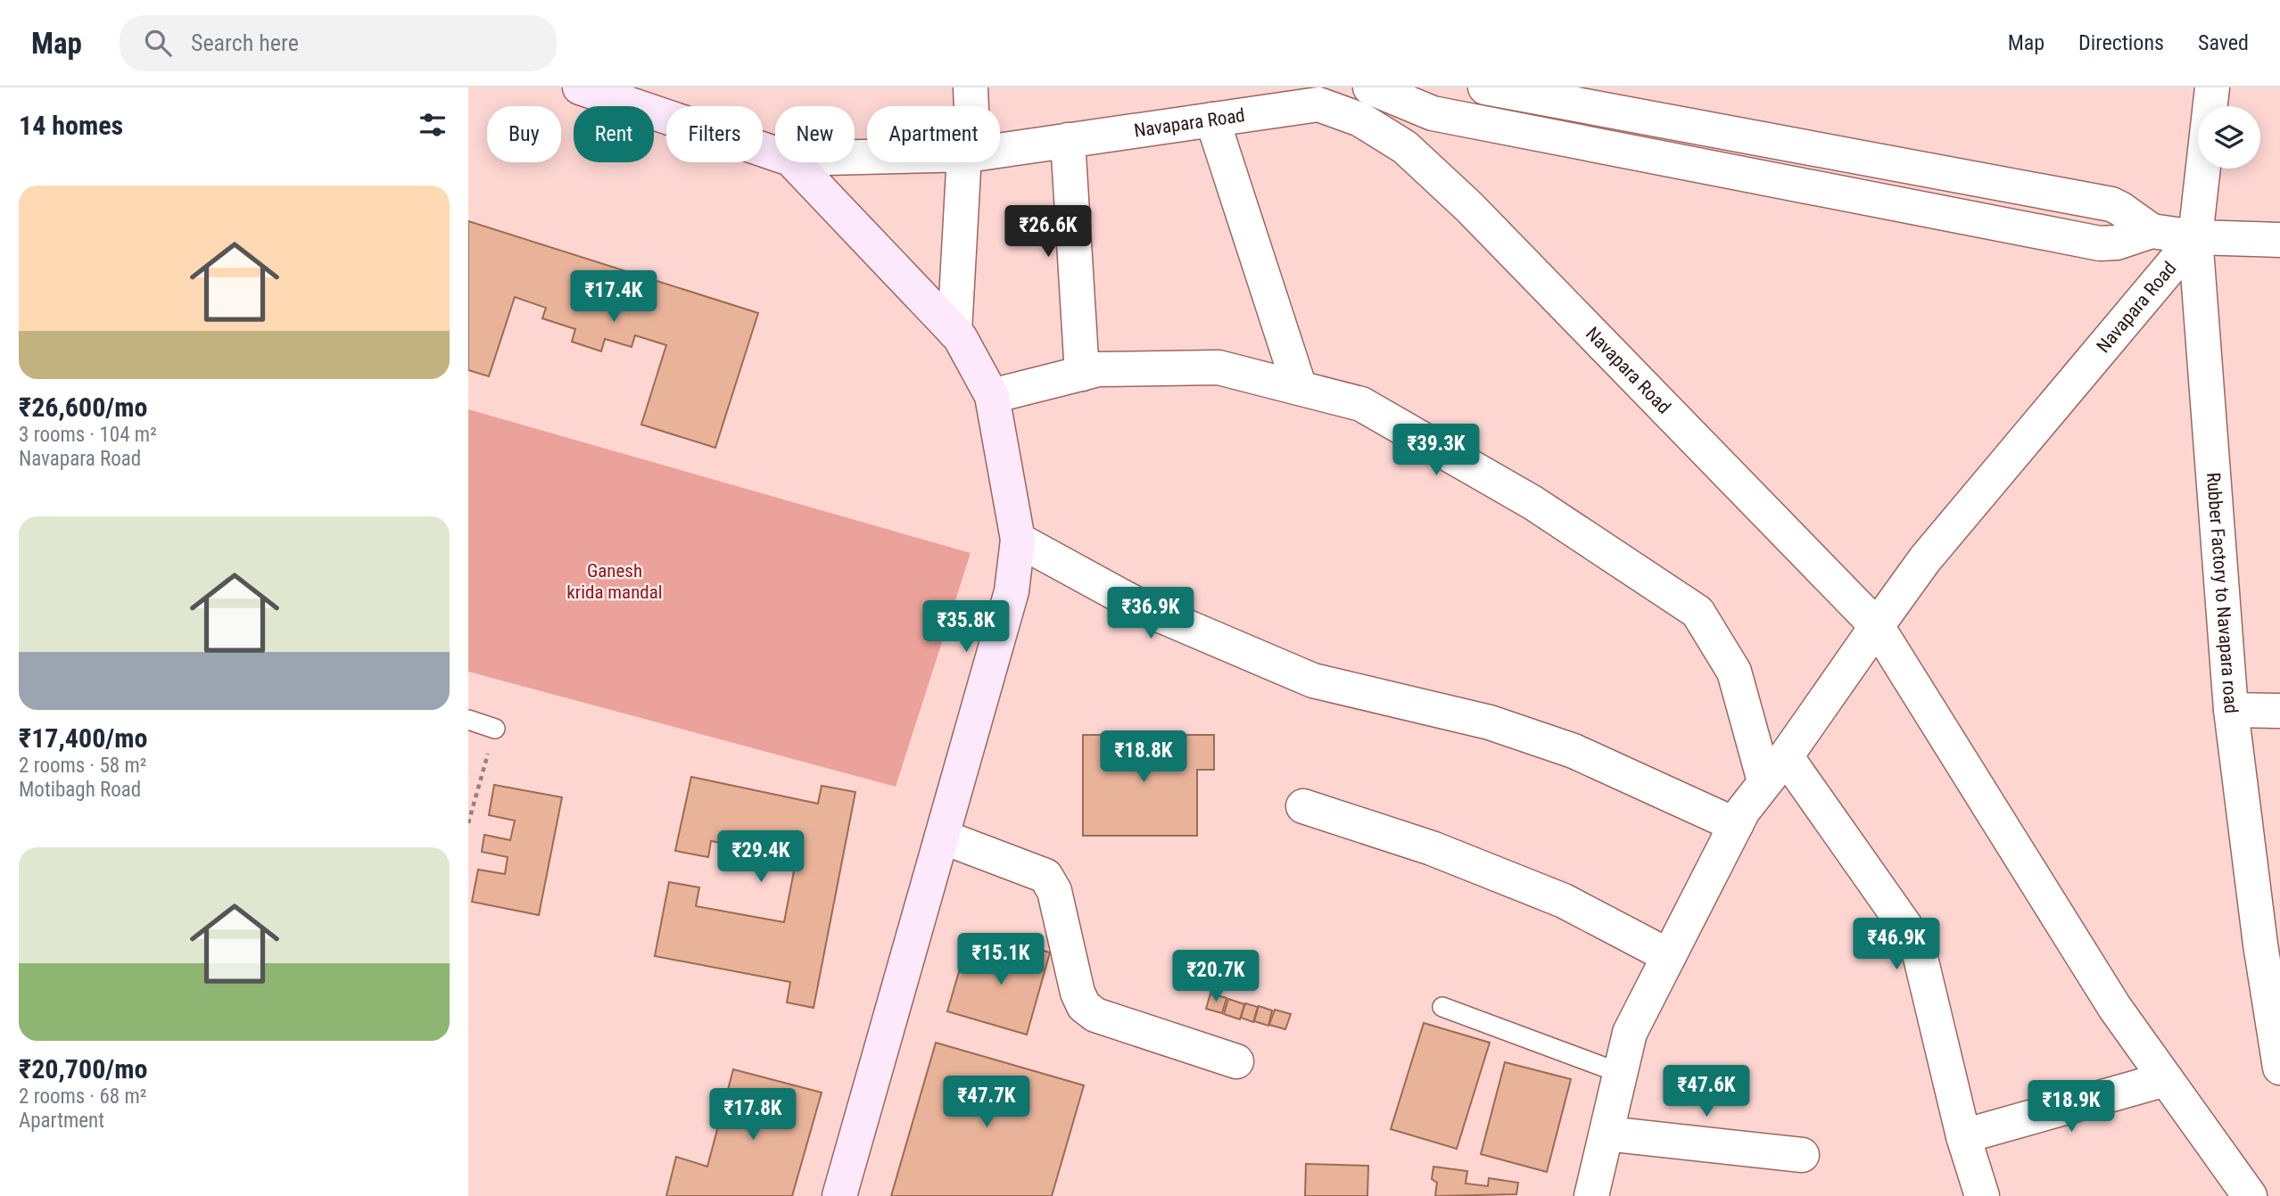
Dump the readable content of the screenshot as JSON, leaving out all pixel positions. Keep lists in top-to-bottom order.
{
  "streets": {
    "street": ["Navapara Road", "Rubber Factory to Navapara road"]
  },
  "crossings": [
    ["Navapara Road", "Rubber Factory to Navapara road"]
  ],
  "parks": ["Ganesh krida mandal"],
  "page": {
    "header": "Map",
    "search": "Search here",
    "nav": ["Map", "Directions", "Saved"],
    "heading": "14 homes",
    "chip": [
      "Buy",
      "Rent",
      "Filters",
      "New",
      "Apartment"
    ],
    "list": [
      {
        "name": "₹26,600/mo",
        "note": "3 rooms · 104 m² · Navapara Road"
      },
      {
        "name": "₹17,400/mo",
        "note": "2 rooms · 58 m² · Motibagh Road"
      },
      {
        "name": "₹20,700/mo",
        "note": "2 rooms · 68 m² · Apartment"
      }
    ],
    "price": [
      "₹26.6K",
      "₹17.4K",
      "₹39.3K",
      "₹36.9K",
      "₹35.8K",
      "₹18.8K",
      "₹29.4K",
      "₹46.9K",
      "₹15.1K",
      "₹20.7K",
      "₹47.6K",
      "₹47.7K",
      "₹18.9K",
      "₹17.8K"
    ]
  }
}
